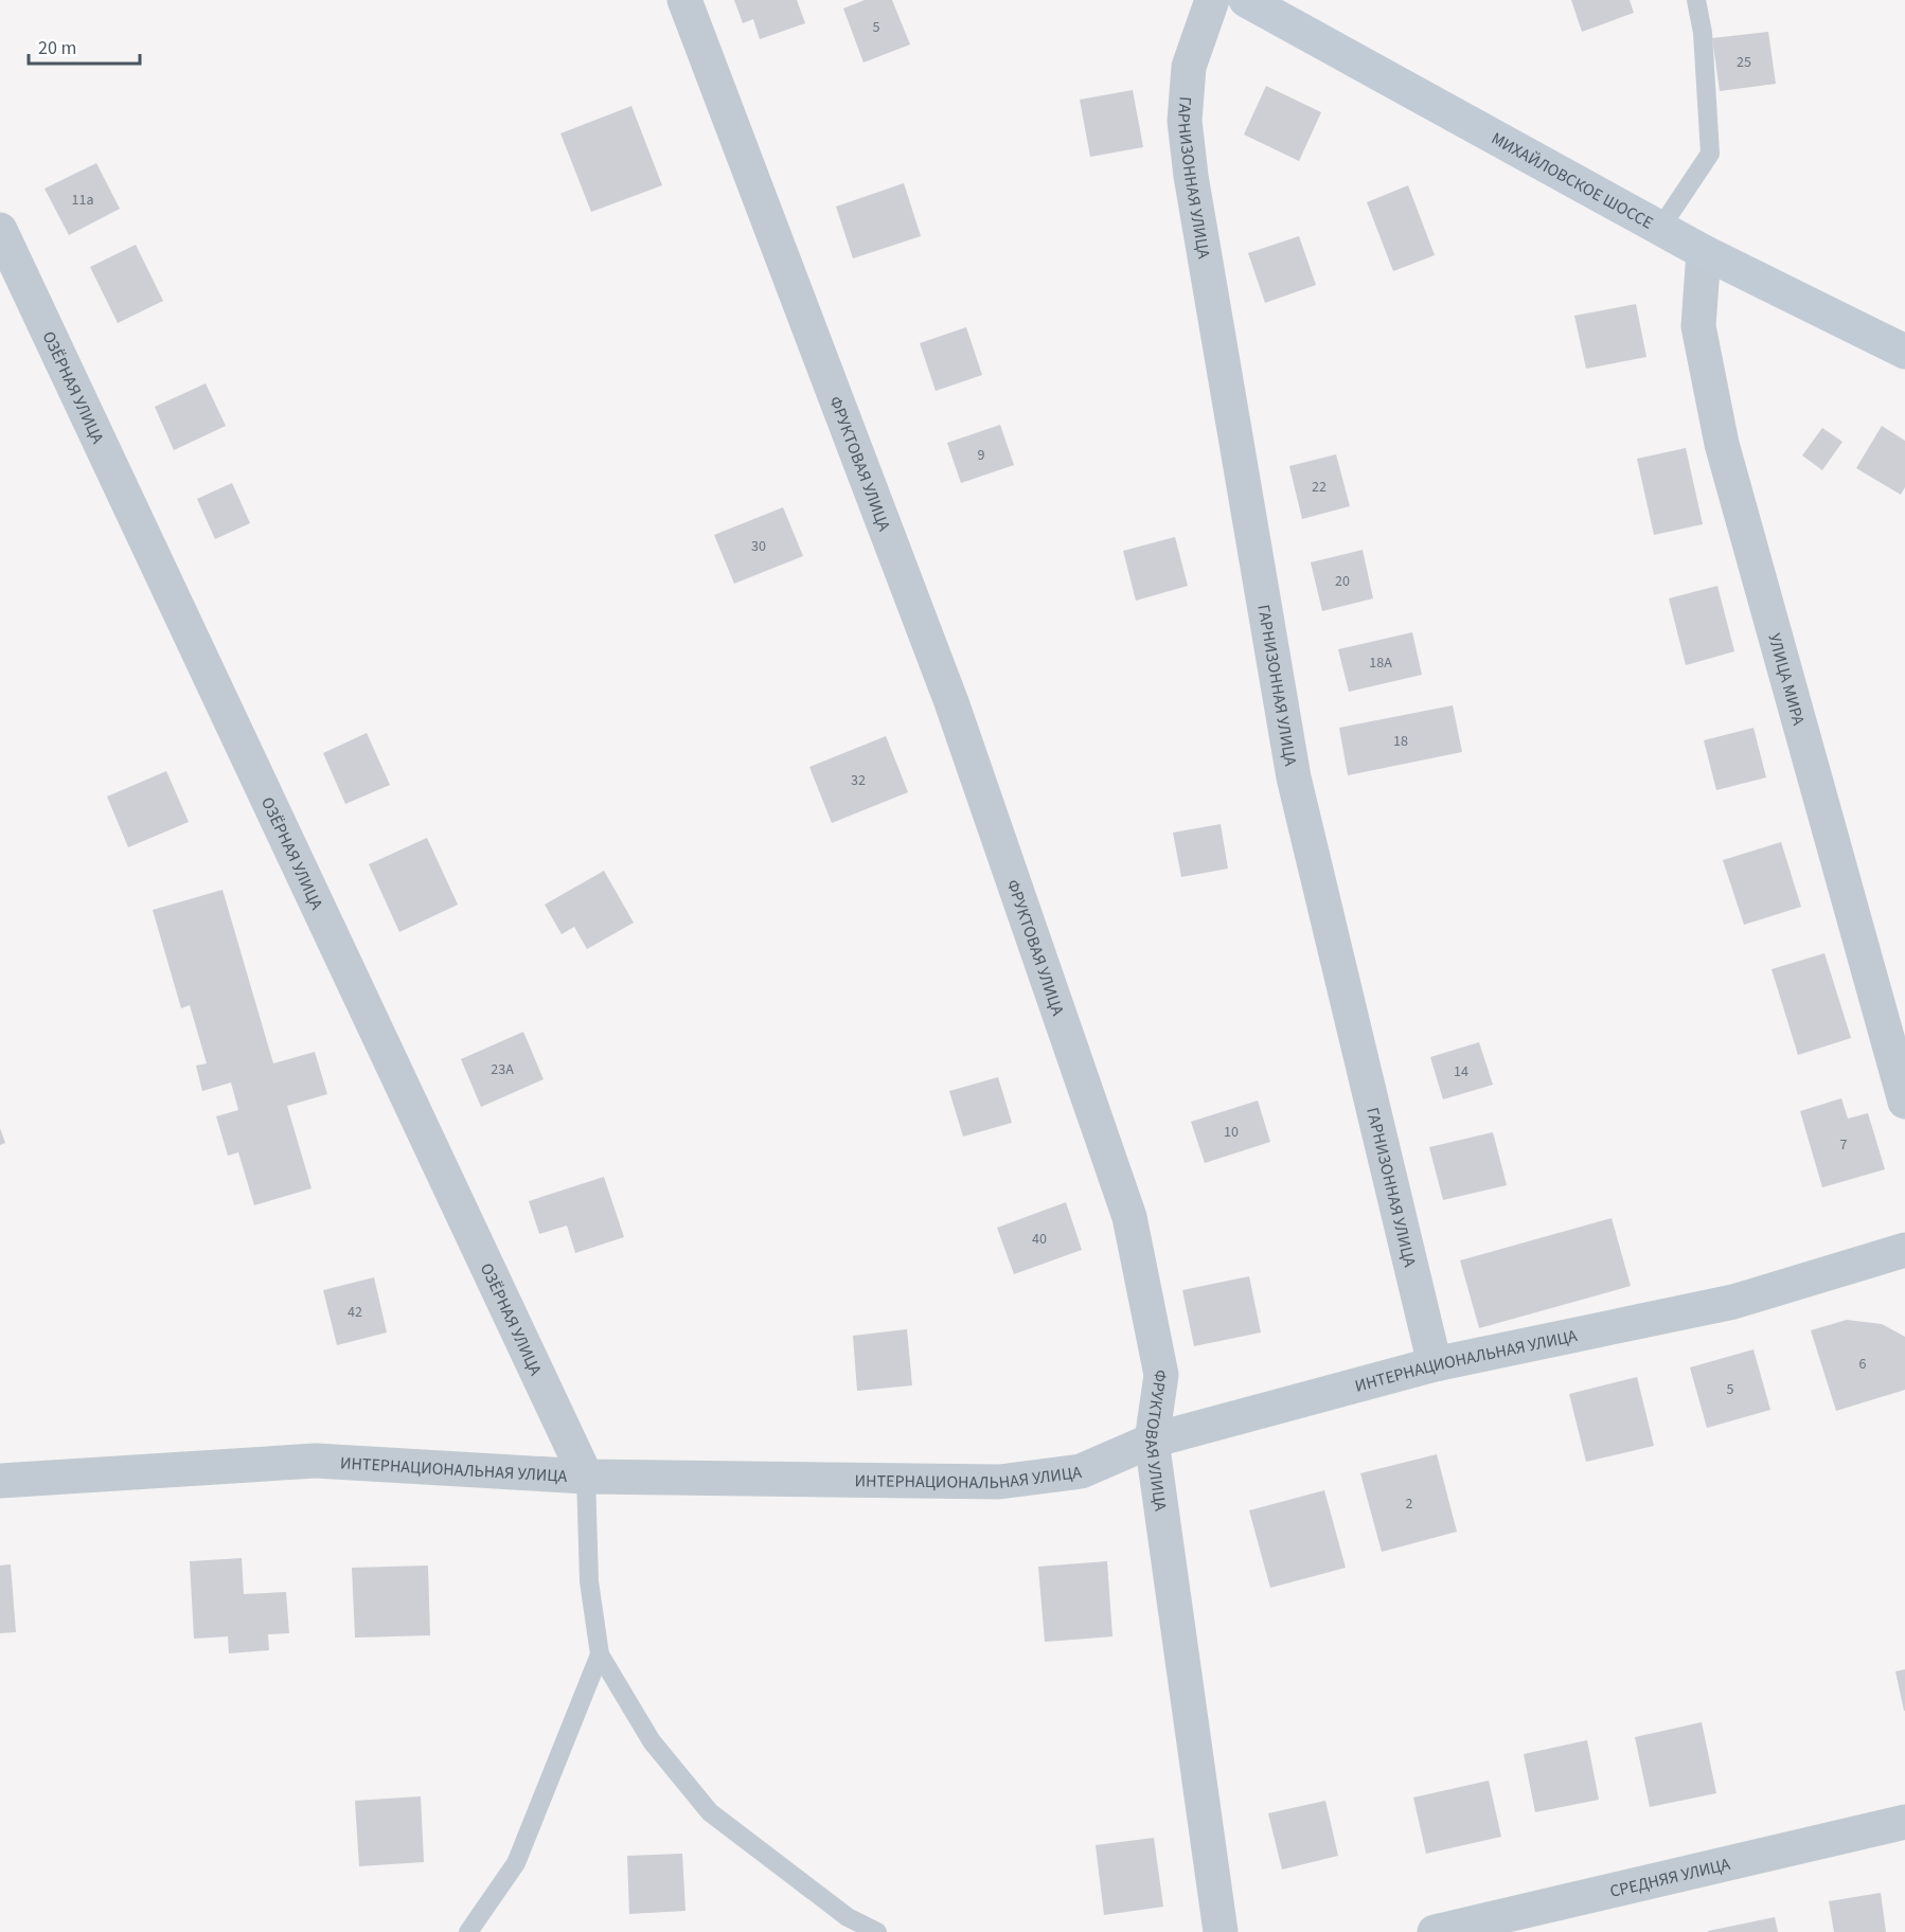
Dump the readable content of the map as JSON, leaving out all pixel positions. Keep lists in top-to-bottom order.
{
  "streets": {
    "main road": ["МИХАЙЛОВСКОЕ ШОССЕ"],
    "street": [
      "ГАРНИЗОННАЯ УЛИЦА",
      "ОЗЁРНАЯ УЛИЦА",
      "ФРУКТОВАЯ УЛИЦА",
      "УЛИЦА МИРА",
      "ИНТЕРНАЦИОНАЛЬНАЯ УЛИЦА",
      "СРЕДНЯЯ УЛИЦА"
    ]
  },
  "crossings": [
    ["ГАРНИЗОННАЯ УЛИЦА", "ИНТЕРНАЦИОНАЛЬНАЯ УЛИЦА"],
    ["МИХАЙЛОВСКОЕ ШОССЕ", "УЛИЦА МИРА"],
    ["ОЗЁРНАЯ УЛИЦА", "ИНТЕРНАЦИОНАЛЬНАЯ УЛИЦА"],
    ["ФРУКТОВАЯ УЛИЦА", "ИНТЕРНАЦИОНАЛЬНАЯ УЛИЦА"]
  ],
  "house_numbers": [
    "5",
    "25",
    "11а",
    "9",
    "22",
    "30",
    "20",
    "18А",
    "18",
    "32",
    "23А",
    "14",
    "10",
    "7",
    "40",
    "42",
    "6",
    "5",
    "2"
  ],
  "scale_bar": "20 m"
}
